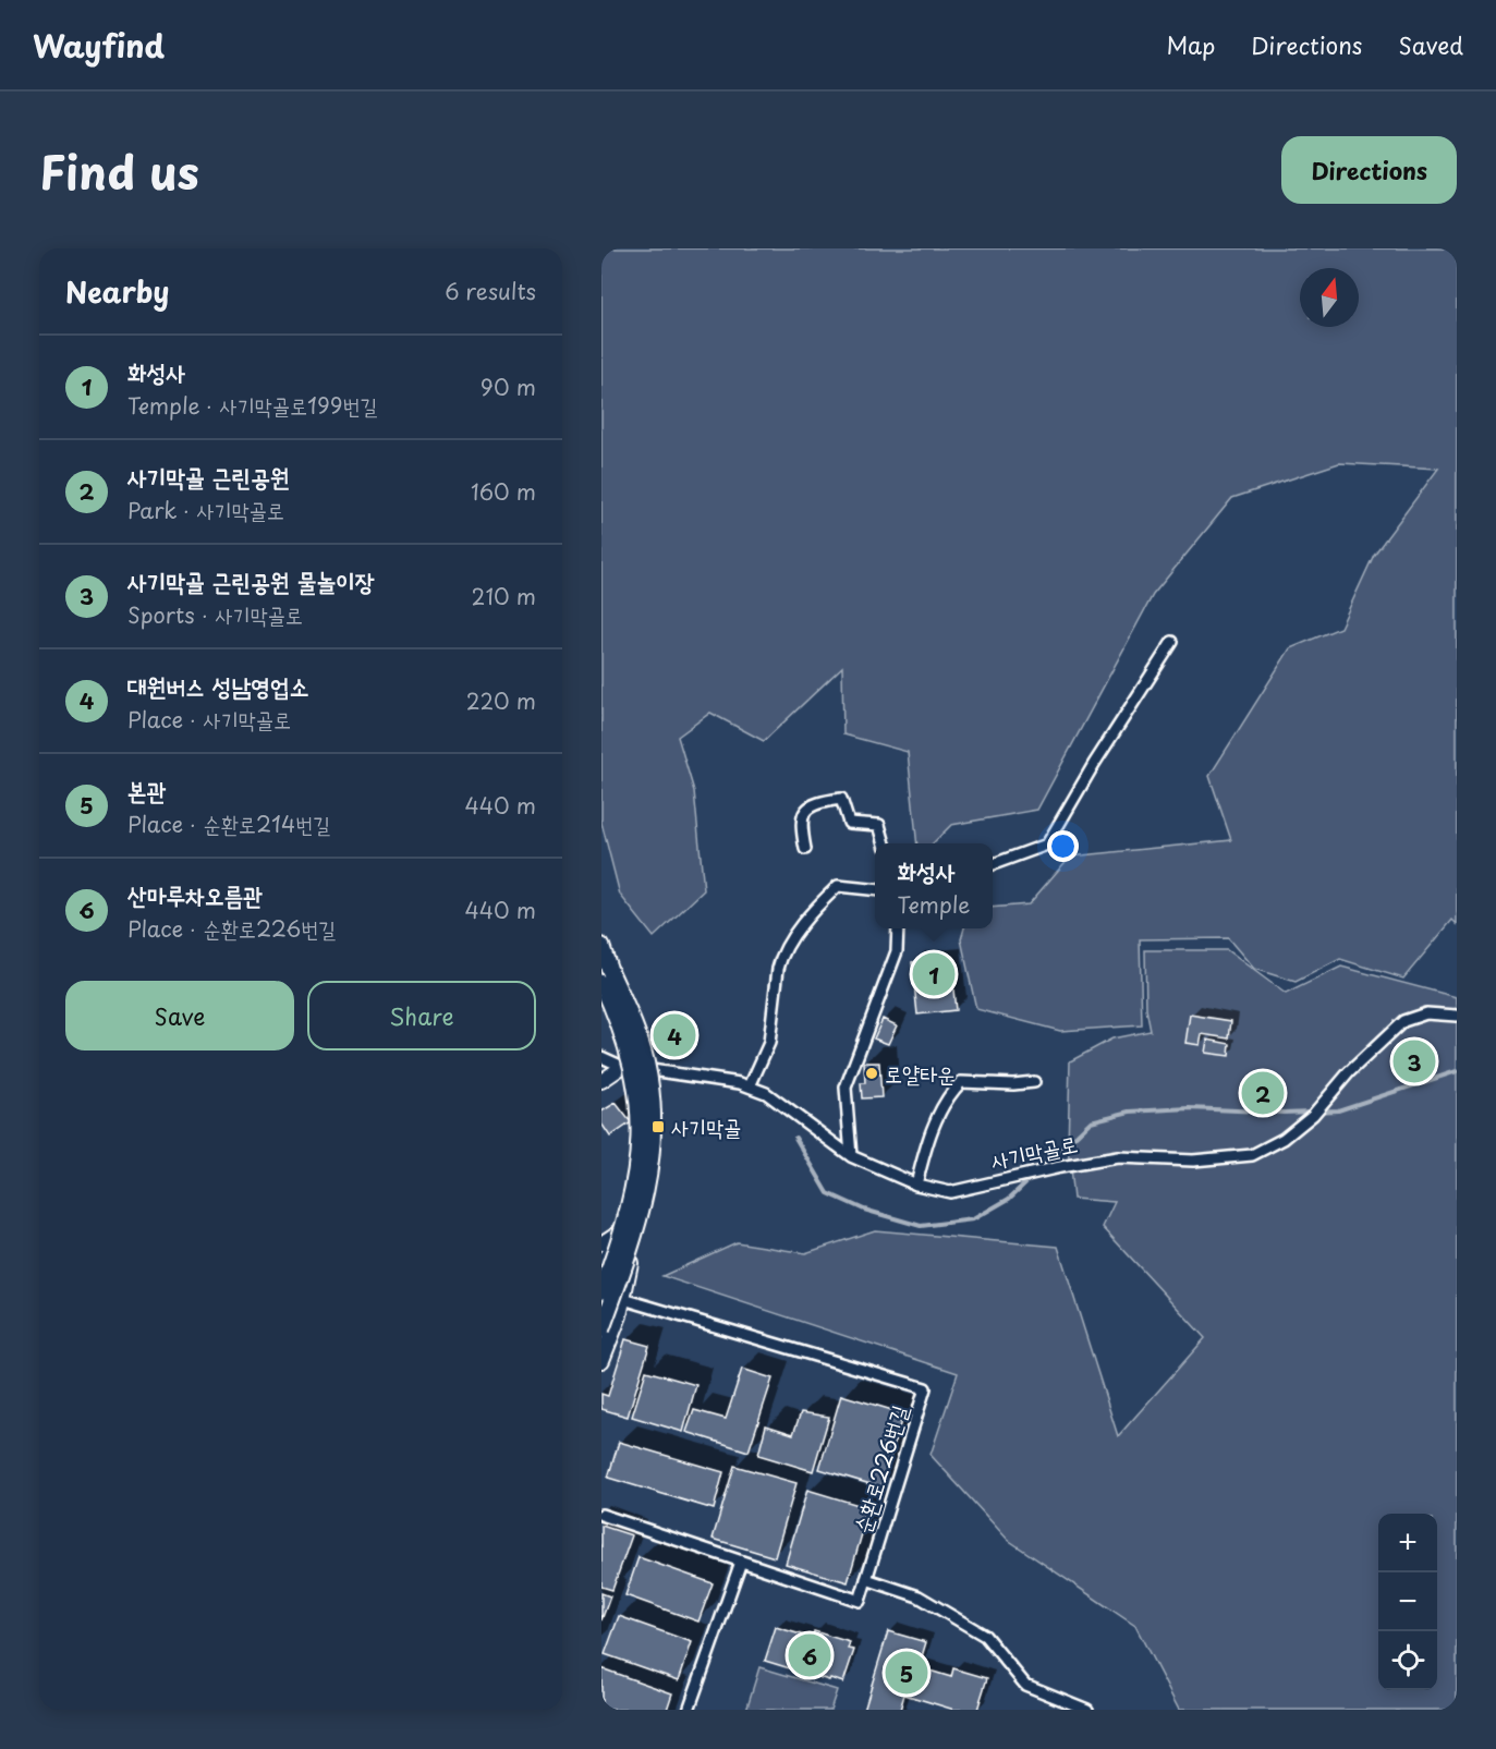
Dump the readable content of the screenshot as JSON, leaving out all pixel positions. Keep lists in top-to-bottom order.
{
  "streets": {
    "street": ["사기막골로", "순환로226번길"]
  },
  "places": {
    "other": ["로얄타운"],
    "transit": ["사기막골"]
  },
  "north": "top",
  "page": {
    "header": "Wayfind",
    "nav": ["Map", "Directions", "Saved"],
    "title": "Find us",
    "buttons": [
      "Directions",
      ["Save", "Share"]
    ],
    "heading": ["Nearby", "6 results"],
    "list": [
      {
        "mark": "1",
        "name": "화성사",
        "note": "Temple · 사기막골로199번길",
        "value": "90 m"
      },
      {
        "mark": "2",
        "name": "사기막골 근린공원",
        "note": "Park · 사기막골로",
        "value": "160 m"
      },
      {
        "mark": "3",
        "name": "사기막골 근린공원 물놀이장",
        "note": "Sports · 사기막골로",
        "value": "210 m"
      },
      {
        "mark": "4",
        "name": "대원버스 성남영업소",
        "note": "Place · 사기막골로",
        "value": "220 m"
      },
      {
        "mark": "5",
        "name": "본관",
        "note": "Place · 순환로214번길",
        "value": "440 m"
      },
      {
        "mark": "6",
        "name": "산마루차오름관",
        "note": "Place · 순환로226번길",
        "value": "440 m"
      }
    ],
    "popup": ["화성사", "Temple"],
    "pins": [
      "1",
      "4",
      "3",
      "2",
      "6",
      "5"
    ],
    "map_buttons": ["+", "−"]
  }
}
